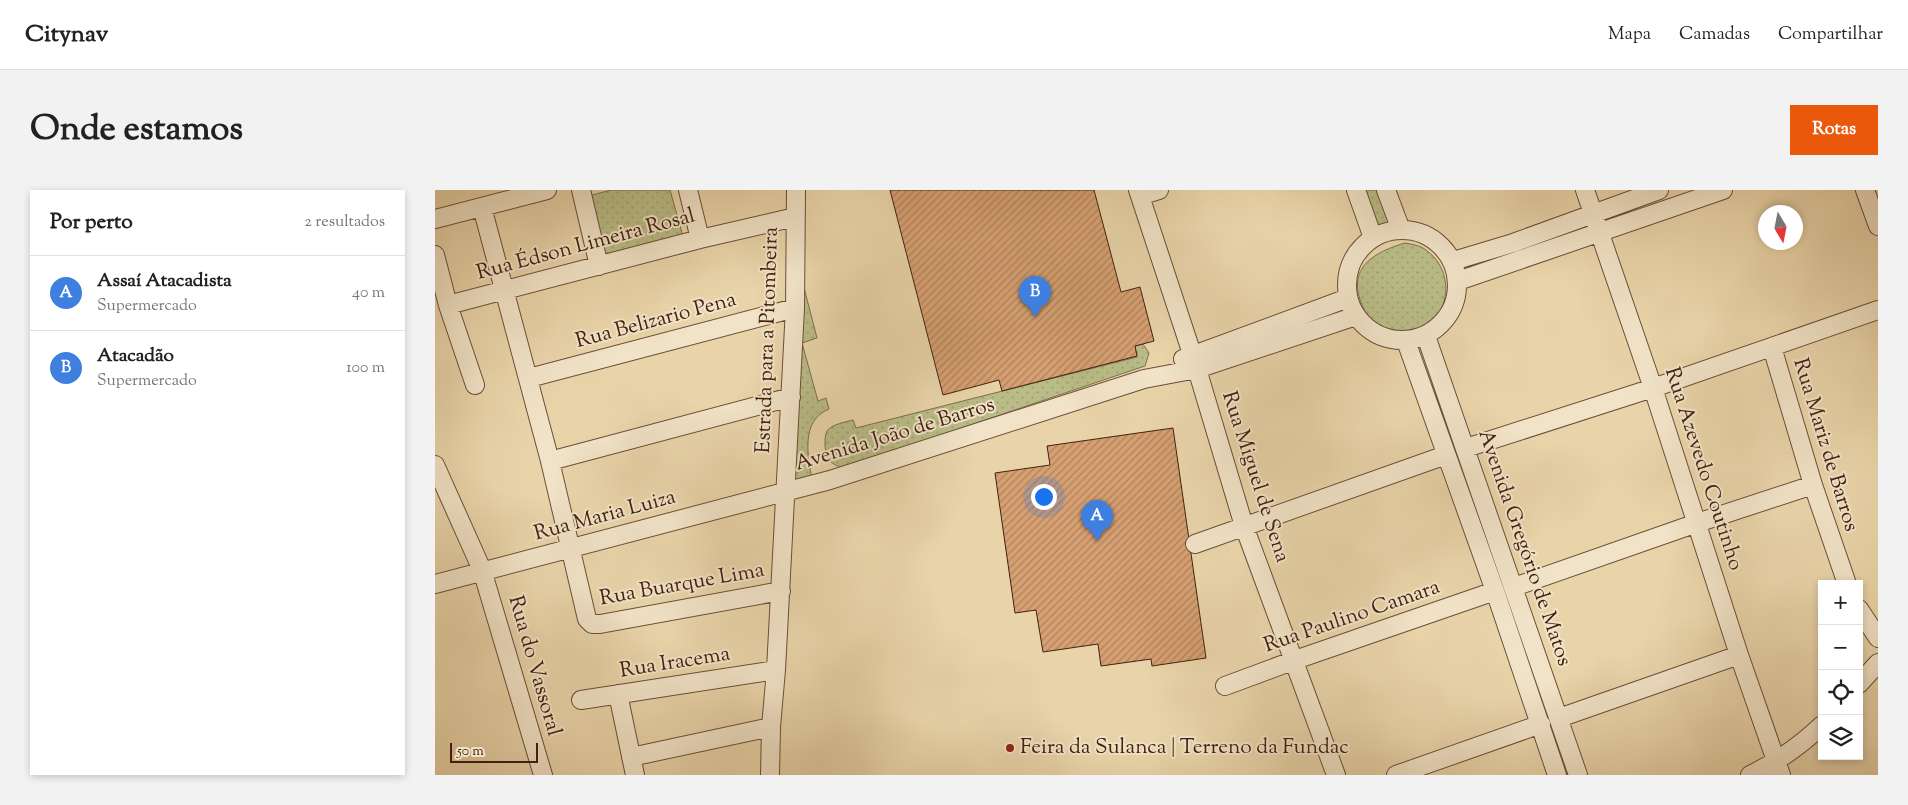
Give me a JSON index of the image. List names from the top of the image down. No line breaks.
{"streets":{"street":["Rua Édson Limeira Rosal","Rua Belizario Pena","Estrada para a Pitombeira","Avenida João de Barros","Rua Mariz de Barros","Rua Azevedo Coutinho","Rua Miguel de Sena","Rua Maria Luiza","Avenida Gregório de Matos","Rua Buarque Lima","Rua Paulino Camara","Rua Iracema","Rua do Vassoral"]},"crossings":[["Rua Édson Limeira Rosal","Estrada para a Pitombeira"],["Rua Belizario Pena","Estrada para a Pitombeira"],["Estrada para a Pitombeira","Avenida João de Barros"],["Estrada para a Pitombeira","Rua Maria Luiza"],["Avenida João de Barros","Rua Miguel de Sena"],["Avenida João de Barros","Rua Maria Luiza"],["Avenida João de Barros","Avenida Gregório de Matos"],["Avenida João de Barros","Rua Buarque Lima"],["Avenida João de Barros","Rua Iracema"],["Rua Miguel de Sena","Rua Paulino Camara"],["Rua Maria Luiza","Rua Buarque Lima"],["Rua Maria Luiza","Rua do Vassoral"],["Avenida Gregório de Matos","Rua Paulino Camara"]],"places":["Feira da Sulanca | Terreno da Fundac"],"scale_bar":"50 m","north":"bottom","page":{"header":"Citynav","nav":["Mapa","Camadas","Compartilhar"],"title":"Onde estamos","buttons":"Rotas","heading":["Por perto","2 resultados"],"list":[{"mark":"A","name":"Assaí Atacadista","note":"Supermercado","value":"40 m"},{"mark":"B","name":"Atacadão","note":"Supermercado","value":"100 m"}],"pins":["B","A"],"map_buttons":["+","−"],"scale":"50 m"}}
